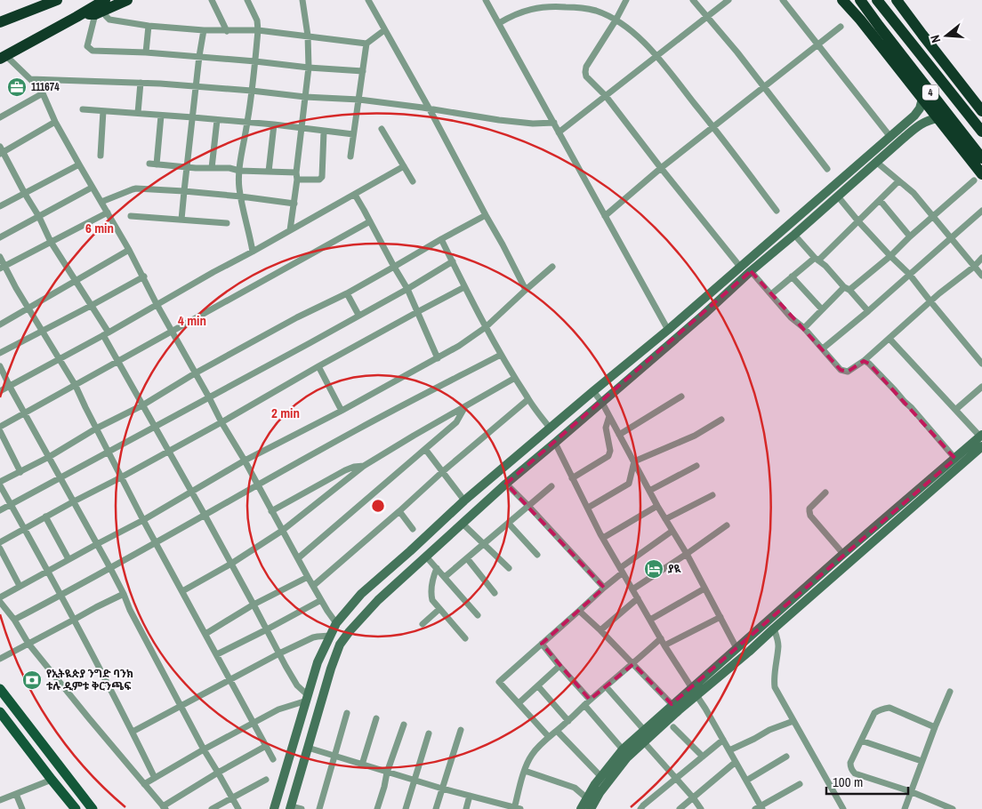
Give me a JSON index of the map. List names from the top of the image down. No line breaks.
{"streets":{"highway":["4"]},"places":{"office":["111674"],"hotel":["ያዪ"],"bank":["የኢትዪጵያ ንግድ ባንክ ቱሉ ዲምቱ ቅርንጫፍ"]},"scale_bar":"100 m","north":"left","rings":["6 min","4 min","2 min"]}
